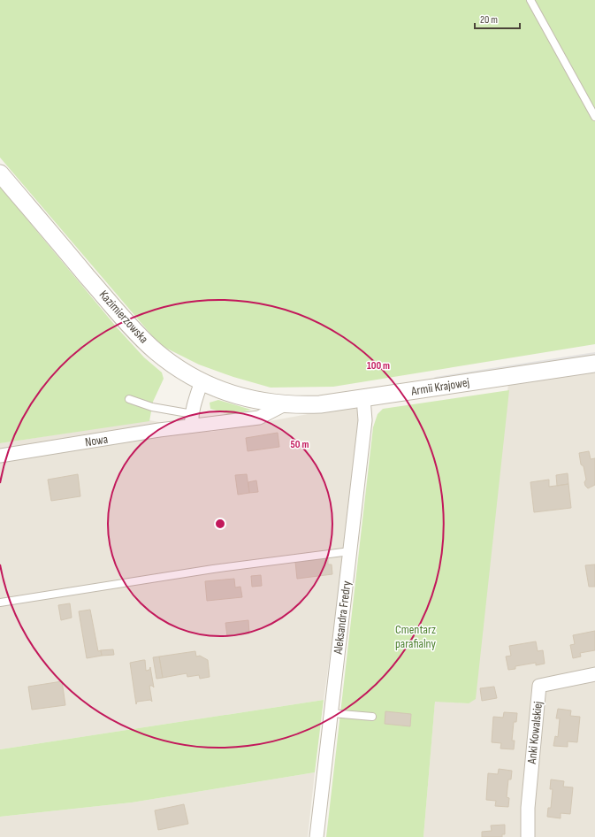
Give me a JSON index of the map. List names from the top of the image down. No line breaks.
{"streets":{"street":["Kazimierzowska","Armii Krajowej","Nowa","Aleksandra Fredry","Anki Kowalskiej"]},"crossings":[["Kazimierzowska","Armii Krajowej"],["Kazimierzowska","Nowa"],["Armii Krajowej","Nowa"],["Armii Krajowej","Aleksandra Fredry"]],"parks":["Cmentarz parafialny"],"scale_bar":"20 m","rings":["100 m","50 m"]}
